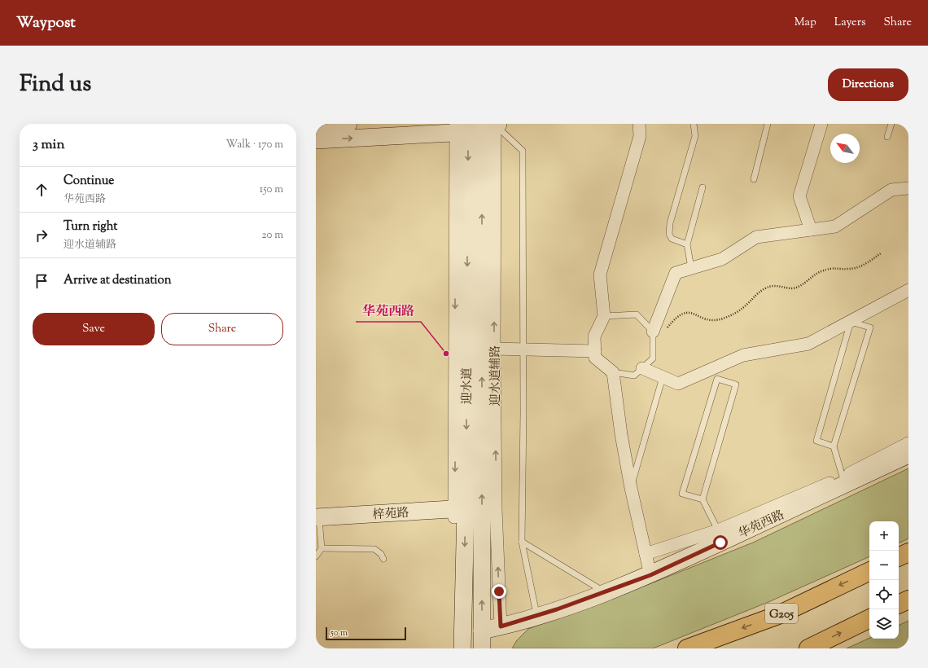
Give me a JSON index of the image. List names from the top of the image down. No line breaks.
{"streets":{"highway":["G205"],"main road":["迎水道","梓苑路","华苑西路"],"street":["迎水道辅路"]},"crossings":[["迎水道辅路","迎水道"],["迎水道辅路","华苑西路"],["迎水道","梓苑路"],["迎水道","华苑西路"]],"one_way":["迎水道辅路"],"places":["华苑西路"],"scale_bar":"50 m","north":"top left","page":{"header":"Waypost","nav":["Map","Layers","Share"],"title":"Find us","buttons":["Directions",["Save","Share"]],"heading":["3 min","Walk · 170 m"],"list":[["Continue","华苑西路","150 m"],["Turn right","迎水道辅路","20 m"],"Arrive at destination"],"map_buttons":["+","−"],"scale":"50 m"}}
